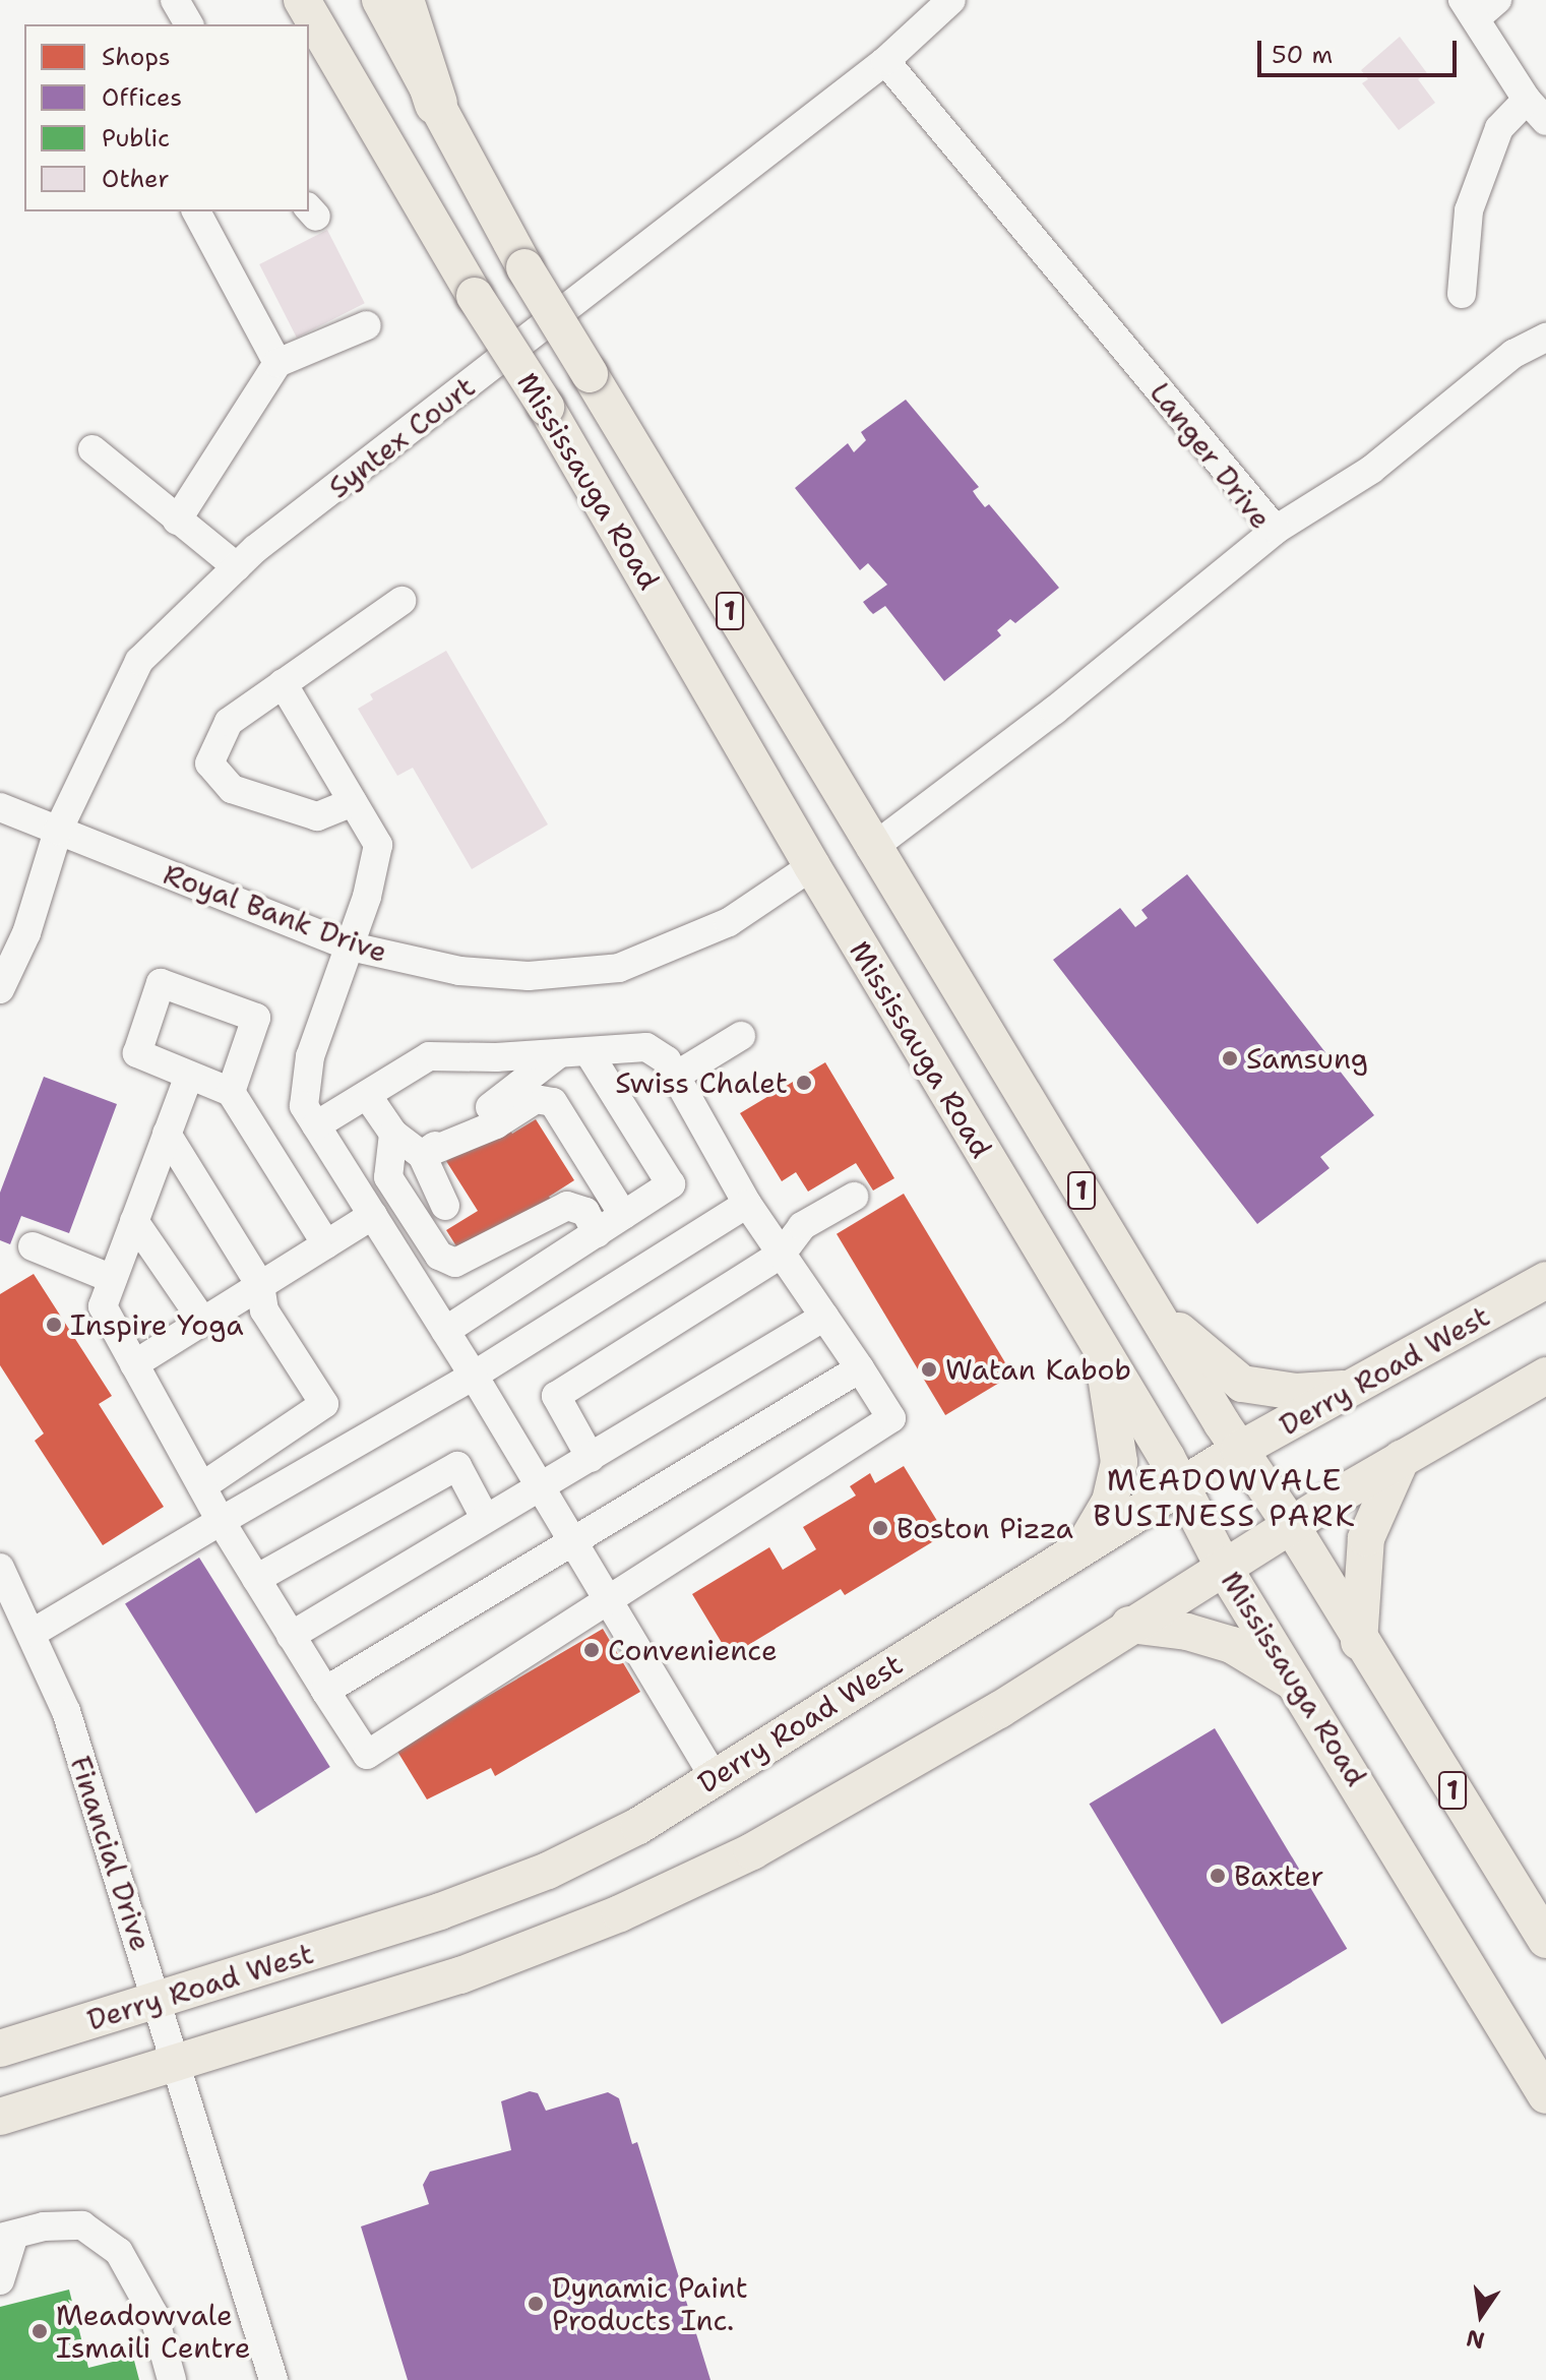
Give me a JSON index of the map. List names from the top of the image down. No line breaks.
{"streets":{"main road":["Mississauga Road","1","Derry Road West"],"street":["Syntex Court","Langer Drive","Royal Bank Drive","Financial Drive"]},"crossings":[["Syntex Court","Langer Drive"],["Syntex Court","Royal Bank Drive"],["Langer Drive","Mississauga Road"],["Mississauga Road","Royal Bank Drive"],["Mississauga Road","Derry Road West"],["Derry Road West","Financial Drive"]],"districts":["MEADOWVALE BUSINESS PARK"],"places":["Samsung","Swiss Chalet","Inspire Yoga","Watan Kabob","Boston Pizza","Convenience","Baxter","Dynamic Paint Products Inc.","Meadowvale Ismaili Centre"],"legend":["Shops","Offices","Public","Other"],"scale_bar":"50 m","north":"bottom"}
